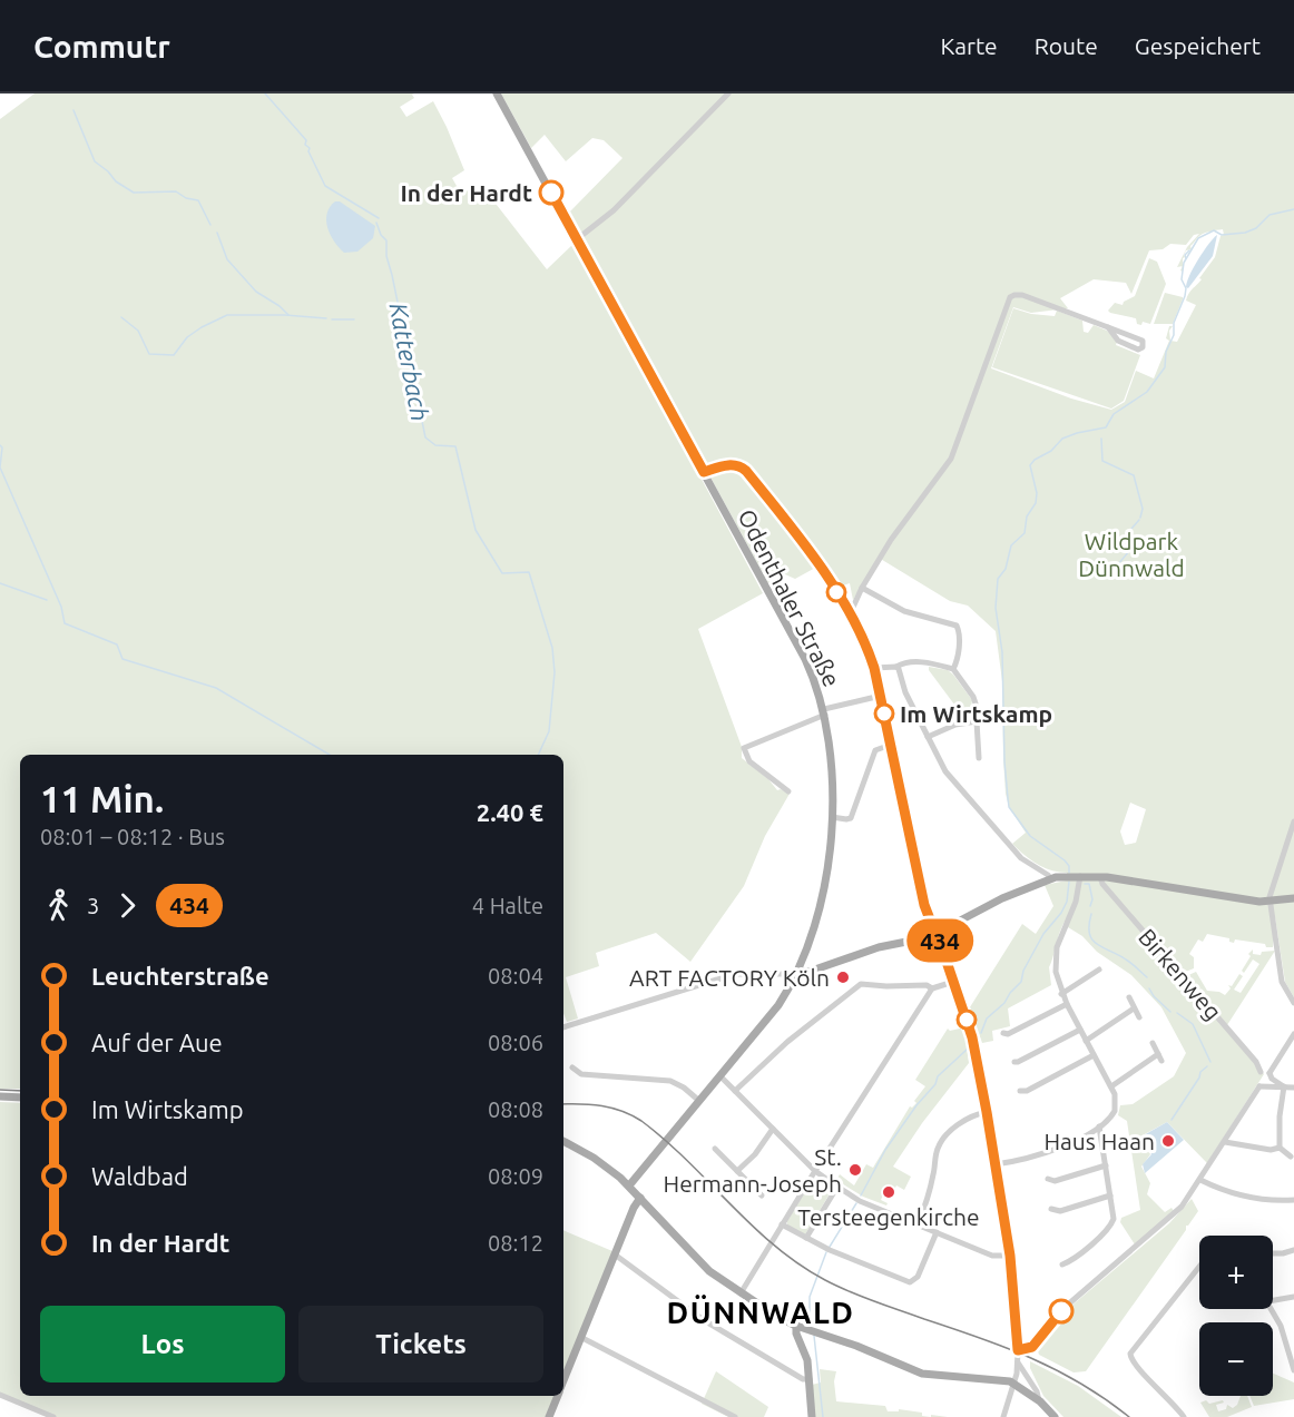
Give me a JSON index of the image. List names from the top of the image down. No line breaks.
{"streets":{"main road":["Odenthaler Straße"],"street":["Birkenweg"]},"districts":["DÜNNWALD"],"water":["Katterbach"],"parks":["Wildpark Dünnwald"],"places":["In der Hardt","Im Wirtskamp","ART FACTORY Köln","Haus Haan","St. Hermann-Joseph","Tersteegenkirche"],"lines":["bus line 434"],"page":{"header":"Commutr","nav":["Karte","Route","Gespeichert"],"on_map":"434","heading":["11 Min.","08:01 – 08:12 · Bus","2.40 €"],"legs":["3","434","4 Halte"],"list":[{"name":"Leuchterstraße","value":"08:04"},{"name":"Auf der Aue","value":"08:06"},{"name":"Im Wirtskamp","value":"08:08"},{"name":"Waldbad","value":"08:09"},{"name":"In der Hardt","value":"08:12"}],"map_buttons":["+","−"],"buttons":["Los","Tickets"]}}
